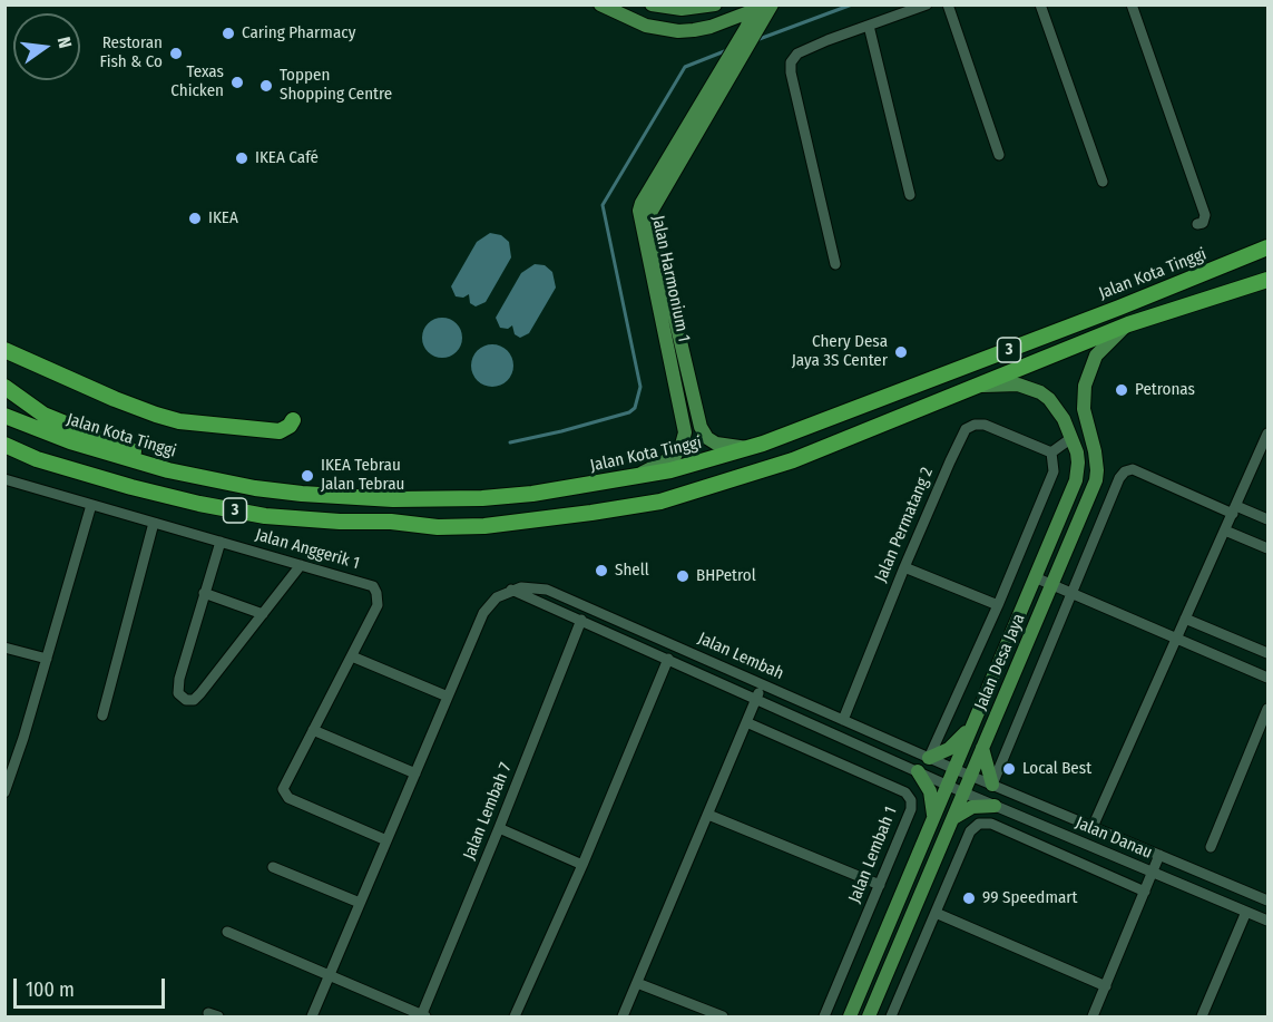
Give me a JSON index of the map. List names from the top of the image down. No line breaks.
{"streets":{"highway":["Jalan Kota Tinggi","3"],"main road":["Jalan Harmonium 1","Jalan Desa Jaya"],"street":["Jalan Permatang 2","Jalan Anggerik 1","Jalan Lembah","Jalan Lembah 7","Jalan Danau","Jalan Lembah 1"]},"crossings":[["Jalan Kota Tinggi","Jalan Harmonium 1"],["3","Jalan Desa Jaya"],["Jalan Permatang 2","Jalan Lembah"],["Jalan Lembah","Jalan Desa Jaya"],["Jalan Lembah","Jalan Lembah 7"],["Jalan Lembah","Jalan Danau"],["Jalan Desa Jaya","Jalan Danau"]],"places":["Caring Pharmacy","Restoran Fish & Co","Texas Chicken","Toppen Shopping Centre","IKEA Café","IKEA","Chery Desa Jaya 3S Center","Petronas","IKEA Tebrau Jalan Tebrau","Shell","BHPetrol","Local Best","99 Speedmart"],"scale_bar":"100 m","north":"right"}
